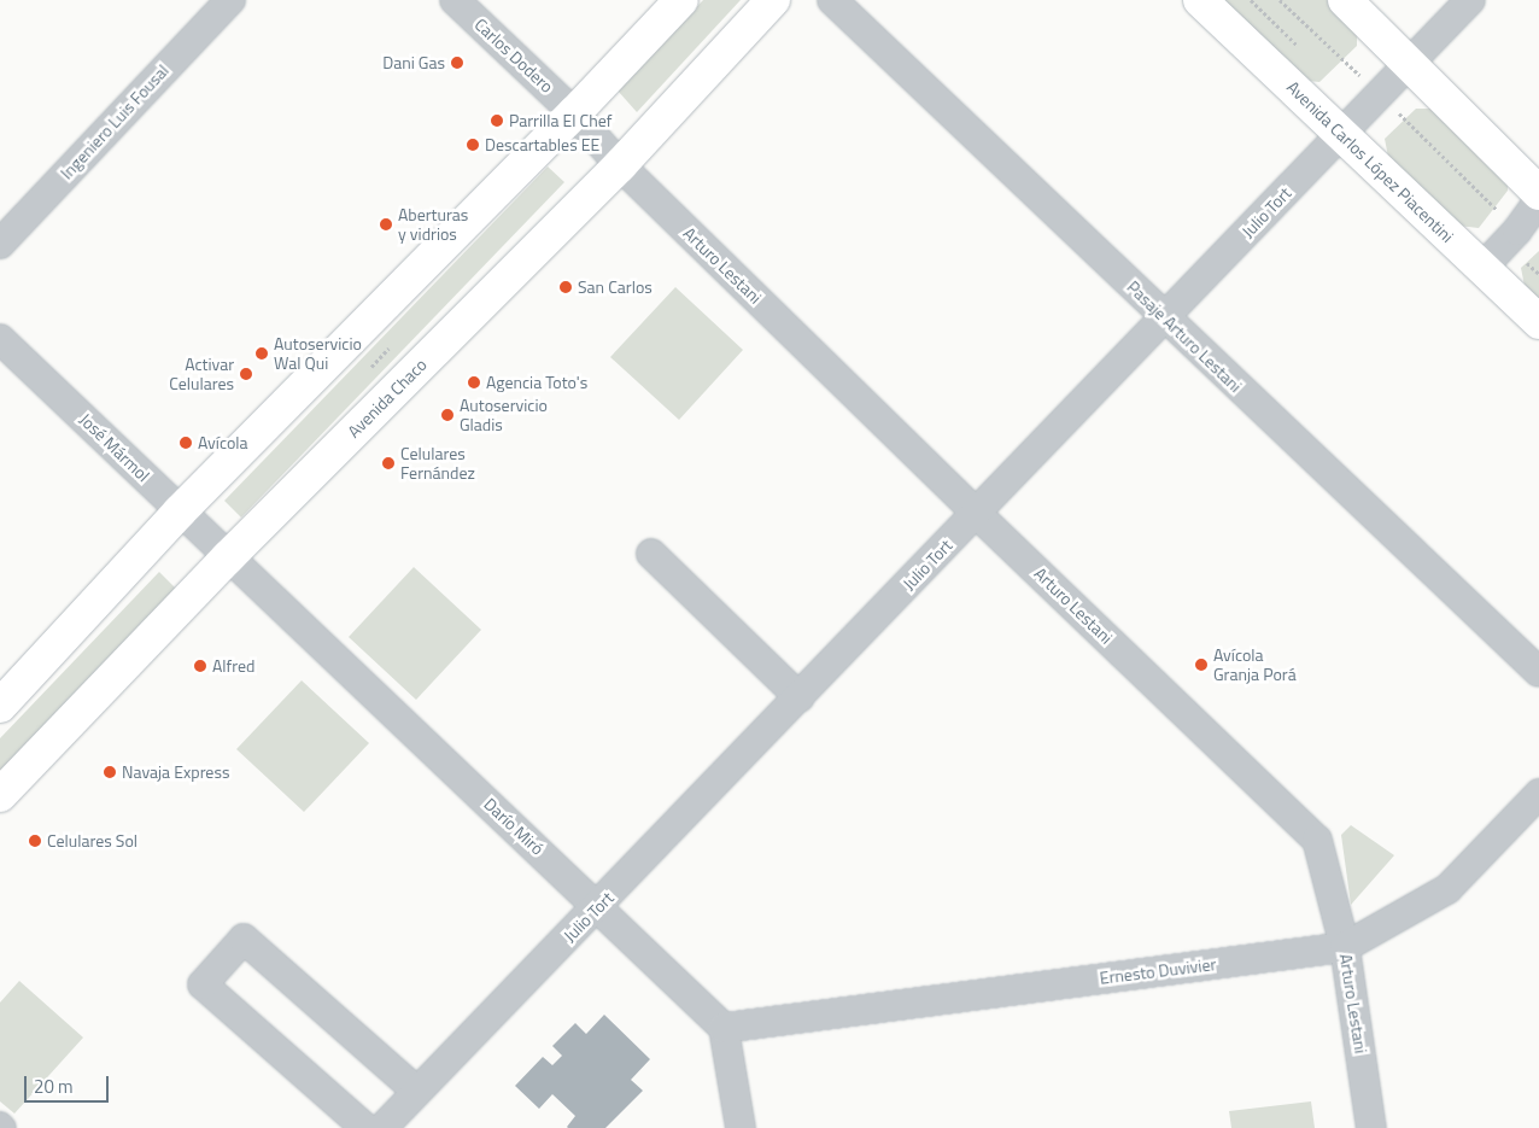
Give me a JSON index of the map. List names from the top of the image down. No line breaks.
{"streets":{"main road":["Avenida Carlos López Piacentini","Avenida Chaco"],"street":["Carlos Dodero","Ingeniero Luis Fousal","Julio Tort","Arturo Lestani","Pasaje Arturo Lestani","José Mármol","Darío Miró","Ernesto Duvivier"]},"crossings":[["Carlos Dodero","Arturo Lestani"],["Carlos Dodero","Avenida Chaco"],["Avenida Carlos López Piacentini","Julio Tort"],["Julio Tort","Arturo Lestani"],["Julio Tort","Pasaje Arturo Lestani"],["Julio Tort","Darío Miró"],["Arturo Lestani","Avenida Chaco"],["Arturo Lestani","Ernesto Duvivier"],["Avenida Chaco","José Mármol"],["Avenida Chaco","Darío Miró"],["José Mármol","Darío Miró"],["Darío Miró","Ernesto Duvivier"]],"places":["Dani Gas","Parrilla El Chef","Descartables EE","Aberturas y vidrios","San Carlos","Autoservicio Wal Qui","Activar Celulares","Agencia Toto's","Autoservicio Gladis","Avícola","Celulares Fernández","Avícola Granja Porá","Alfred","Navaja Express","Celulares Sol"],"scale_bar":"20 m"}
